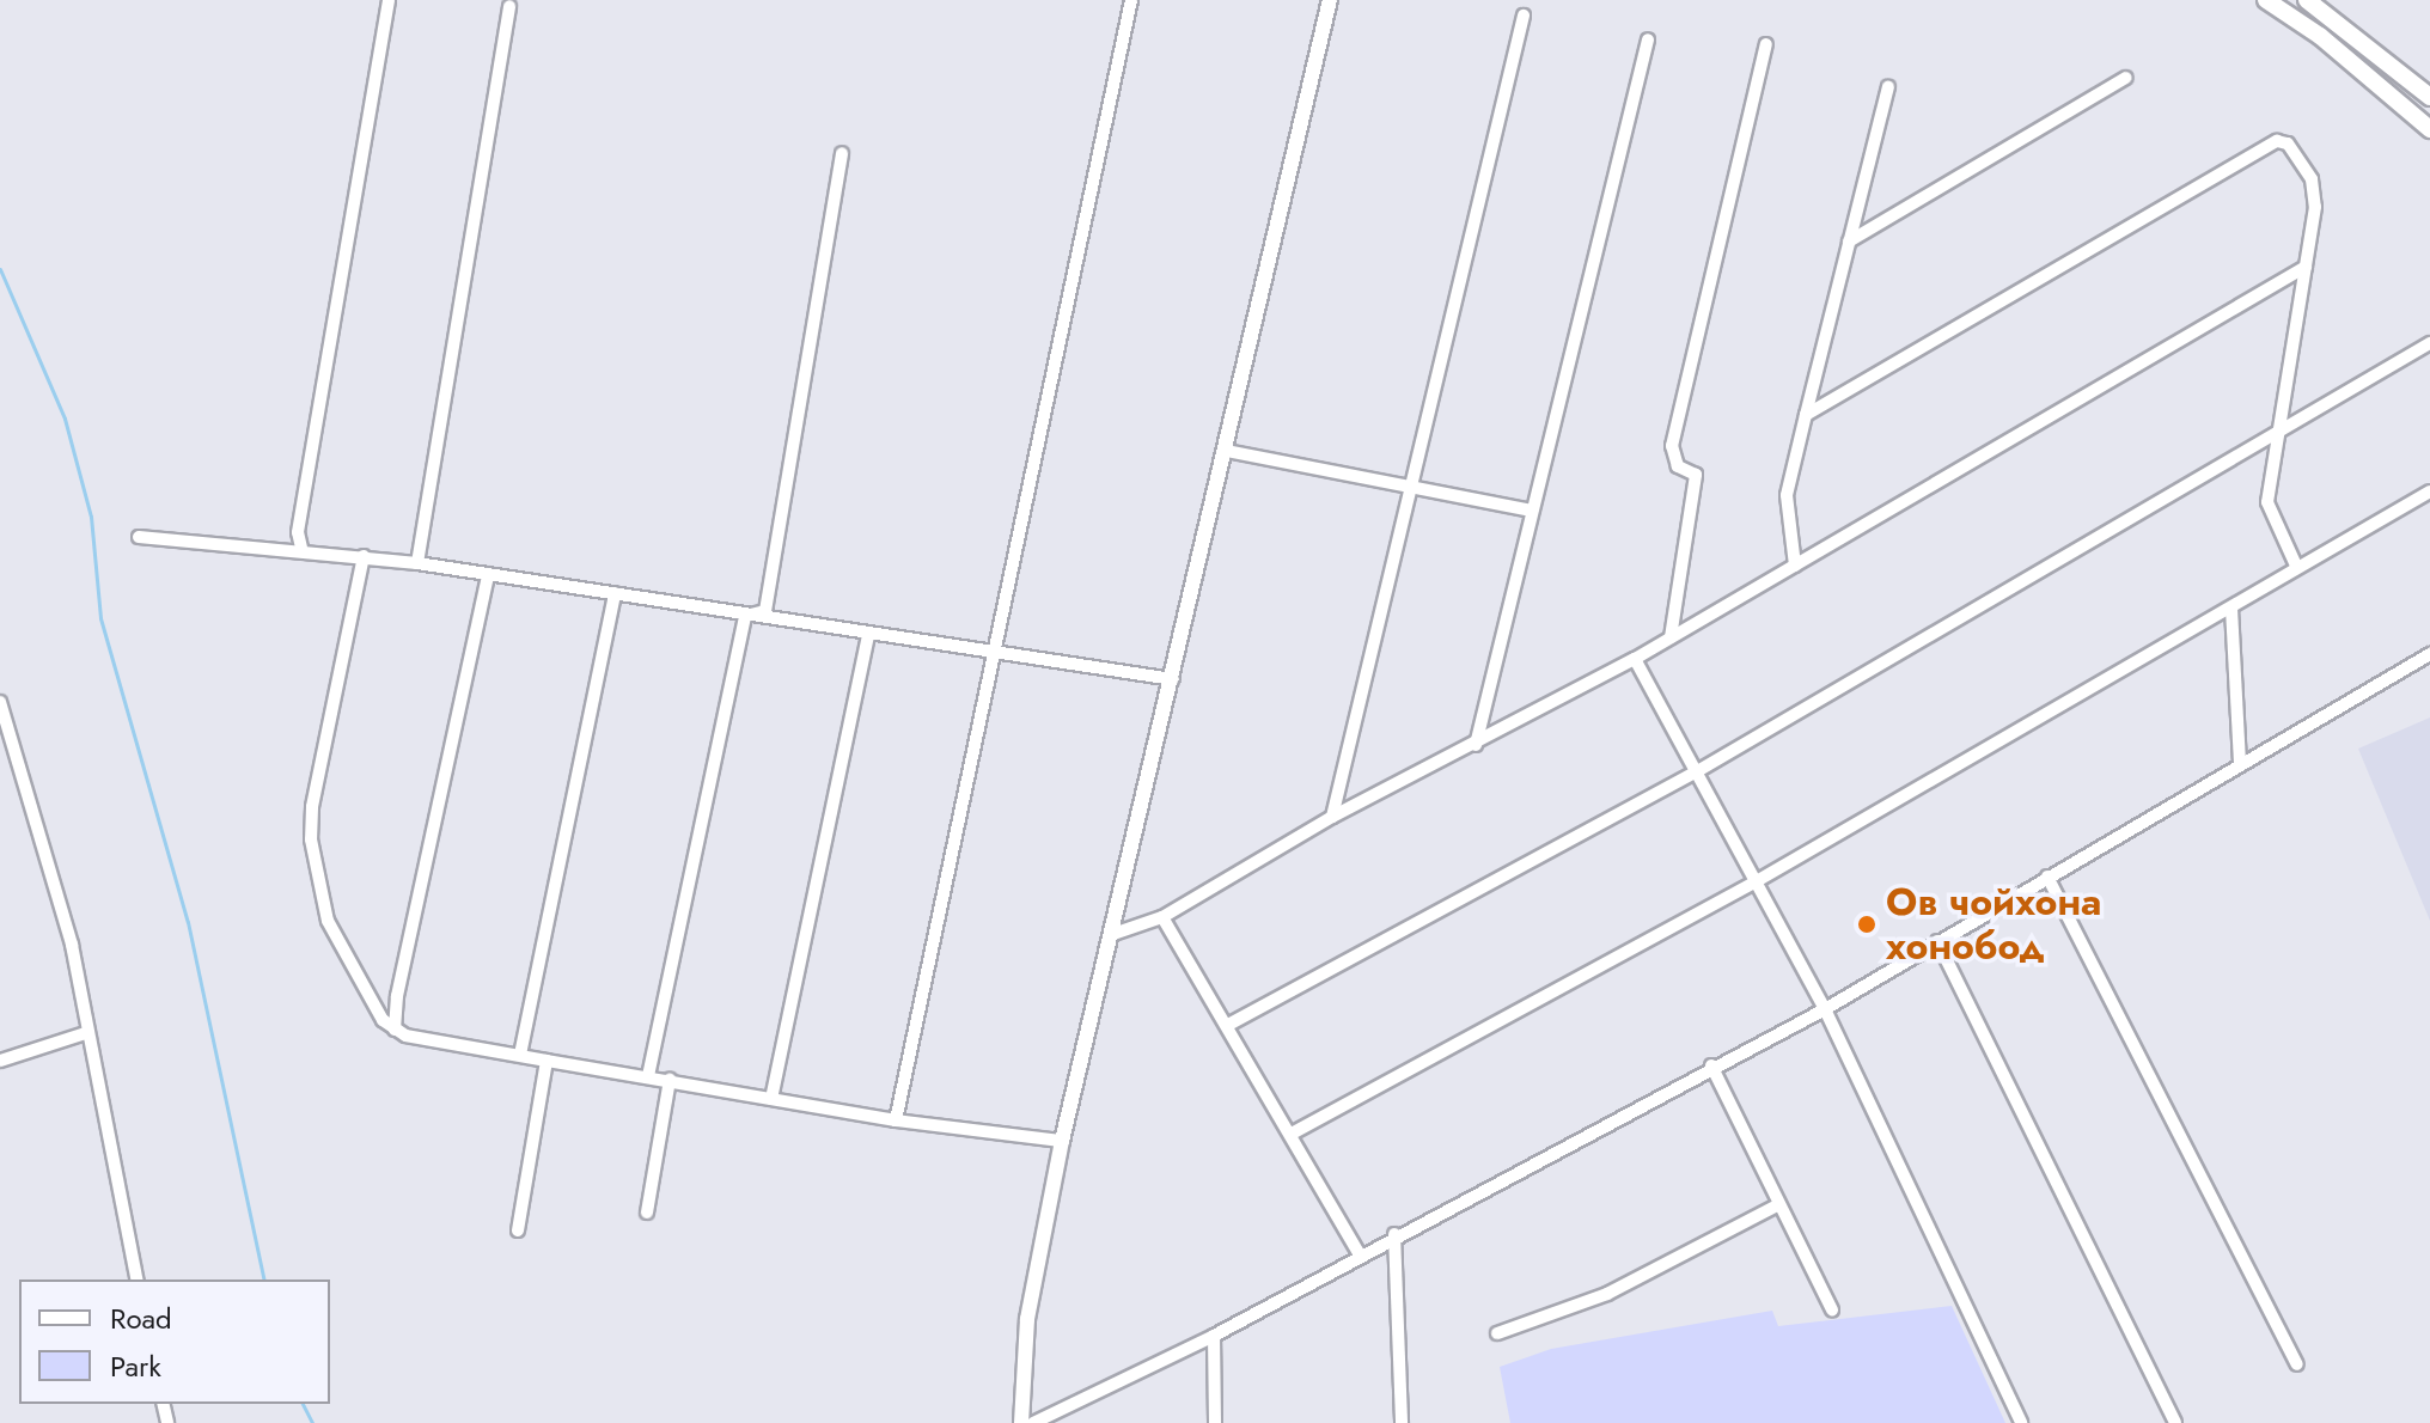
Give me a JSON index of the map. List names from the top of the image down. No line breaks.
{"places":["Ов чойхона хонобод"],"legend":["Road","Park"]}
